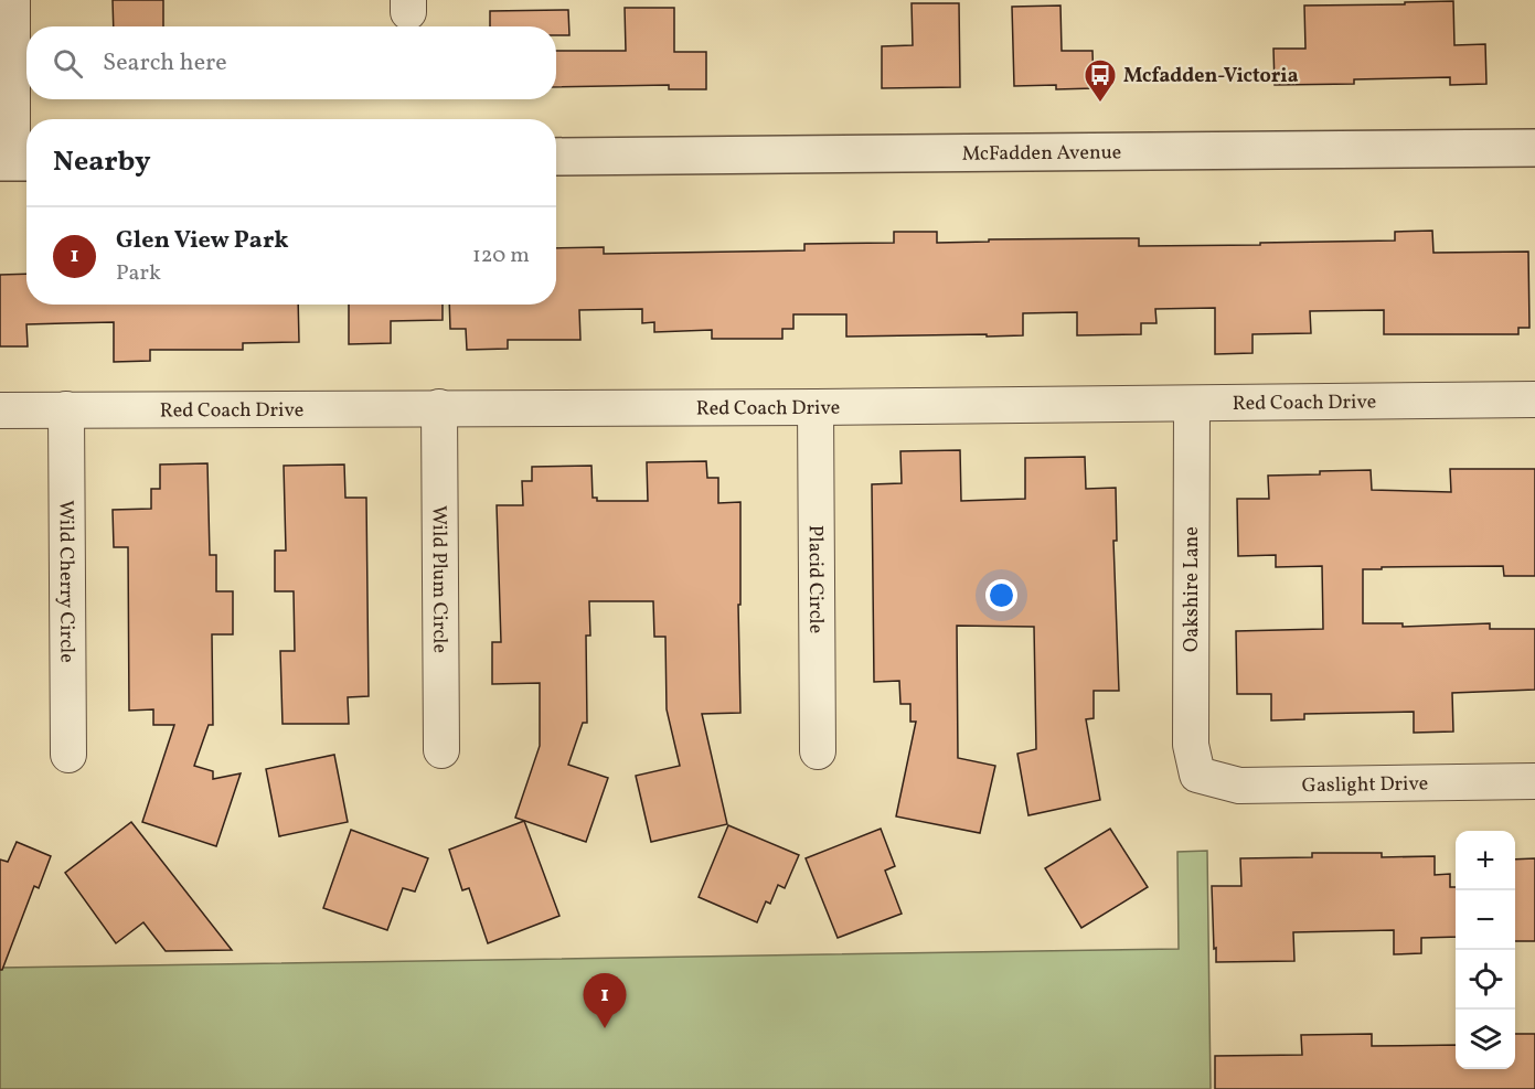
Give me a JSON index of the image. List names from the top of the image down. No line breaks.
{"streets":{"street":["McFadden Avenue","Red Coach Drive","Wild Plum Circle","Placid Circle","Wild Cherry Circle","Oakshire Lane","Gaslight Drive"]},"crossings":[["Red Coach Drive","Wild Plum Circle"],["Red Coach Drive","Placid Circle"],["Red Coach Drive","Wild Cherry Circle"],["Red Coach Drive","Oakshire Lane"],["Oakshire Lane","Gaslight Drive"]],"places":{"bus stop":["Mcfadden-Victoria"]},"page":{"search":"Search here","heading":"Nearby","list":[{"mark":"1","name":"Glen View Park","note":"Park","value":"120 m"}],"map_buttons":["+","−"],"pins":"1"}}
